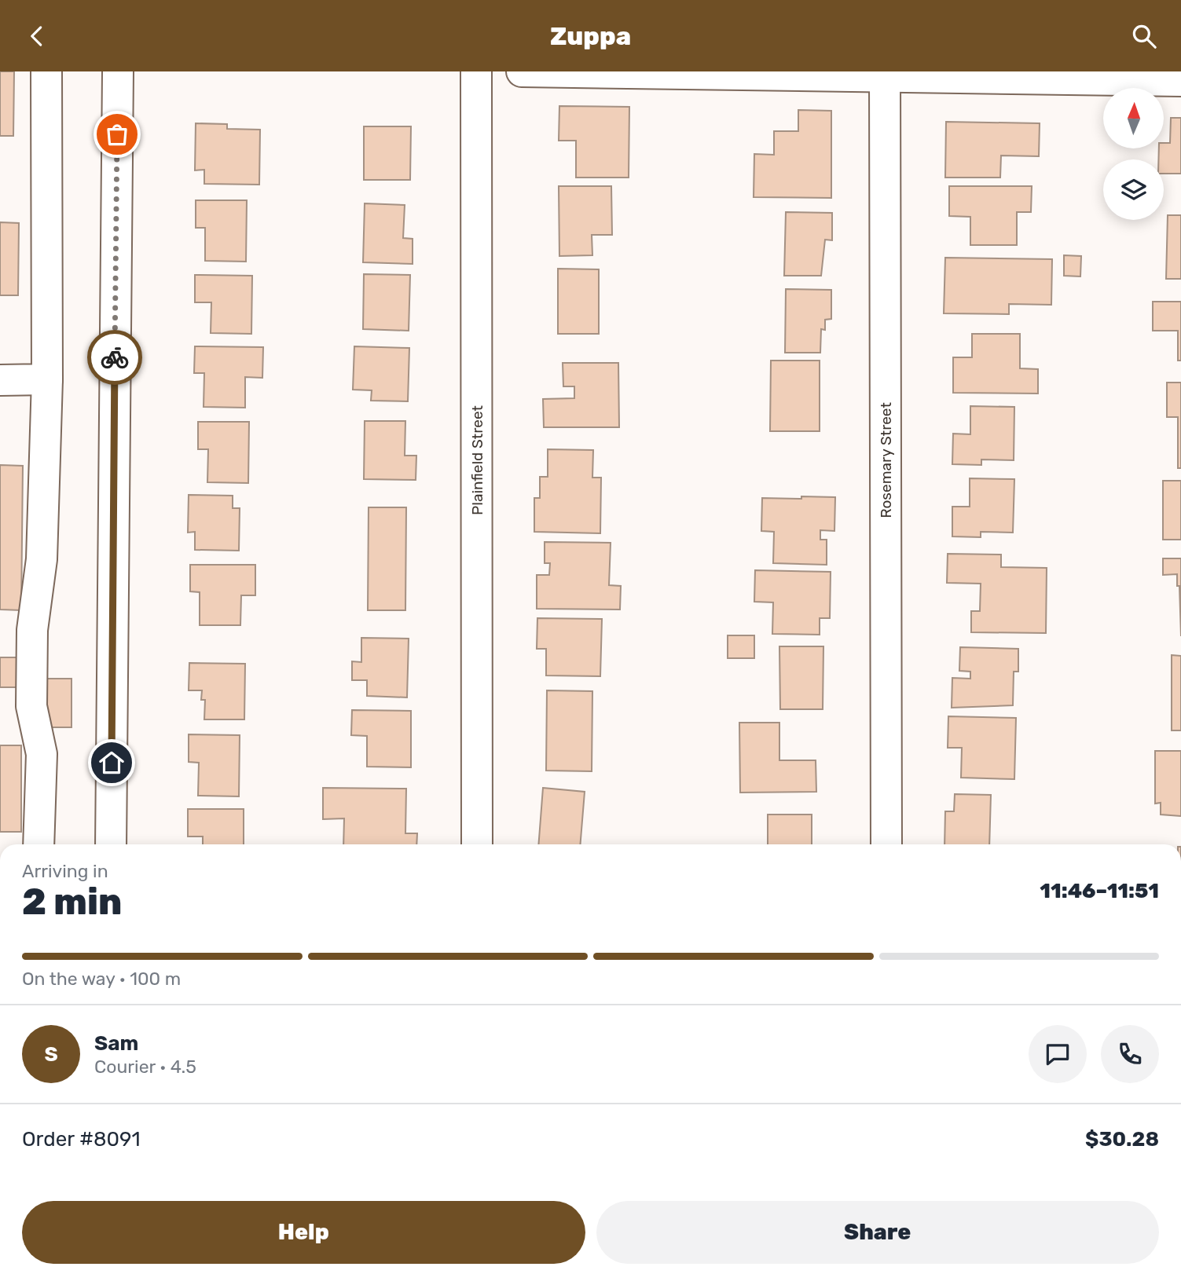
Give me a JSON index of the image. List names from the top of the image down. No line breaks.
{"streets":{"street":["Plainfield Street","Rosemary Street"]},"north":"top","page":{"header":"Zuppa","heading":["2 min","Arriving in","11:46–11:51"],"panel":["Sam","Courier · 4.5","Order #8091","$30.28"],"bar":"On the way · 100 m","round":"S","buttons":["Help","Share"]}}
